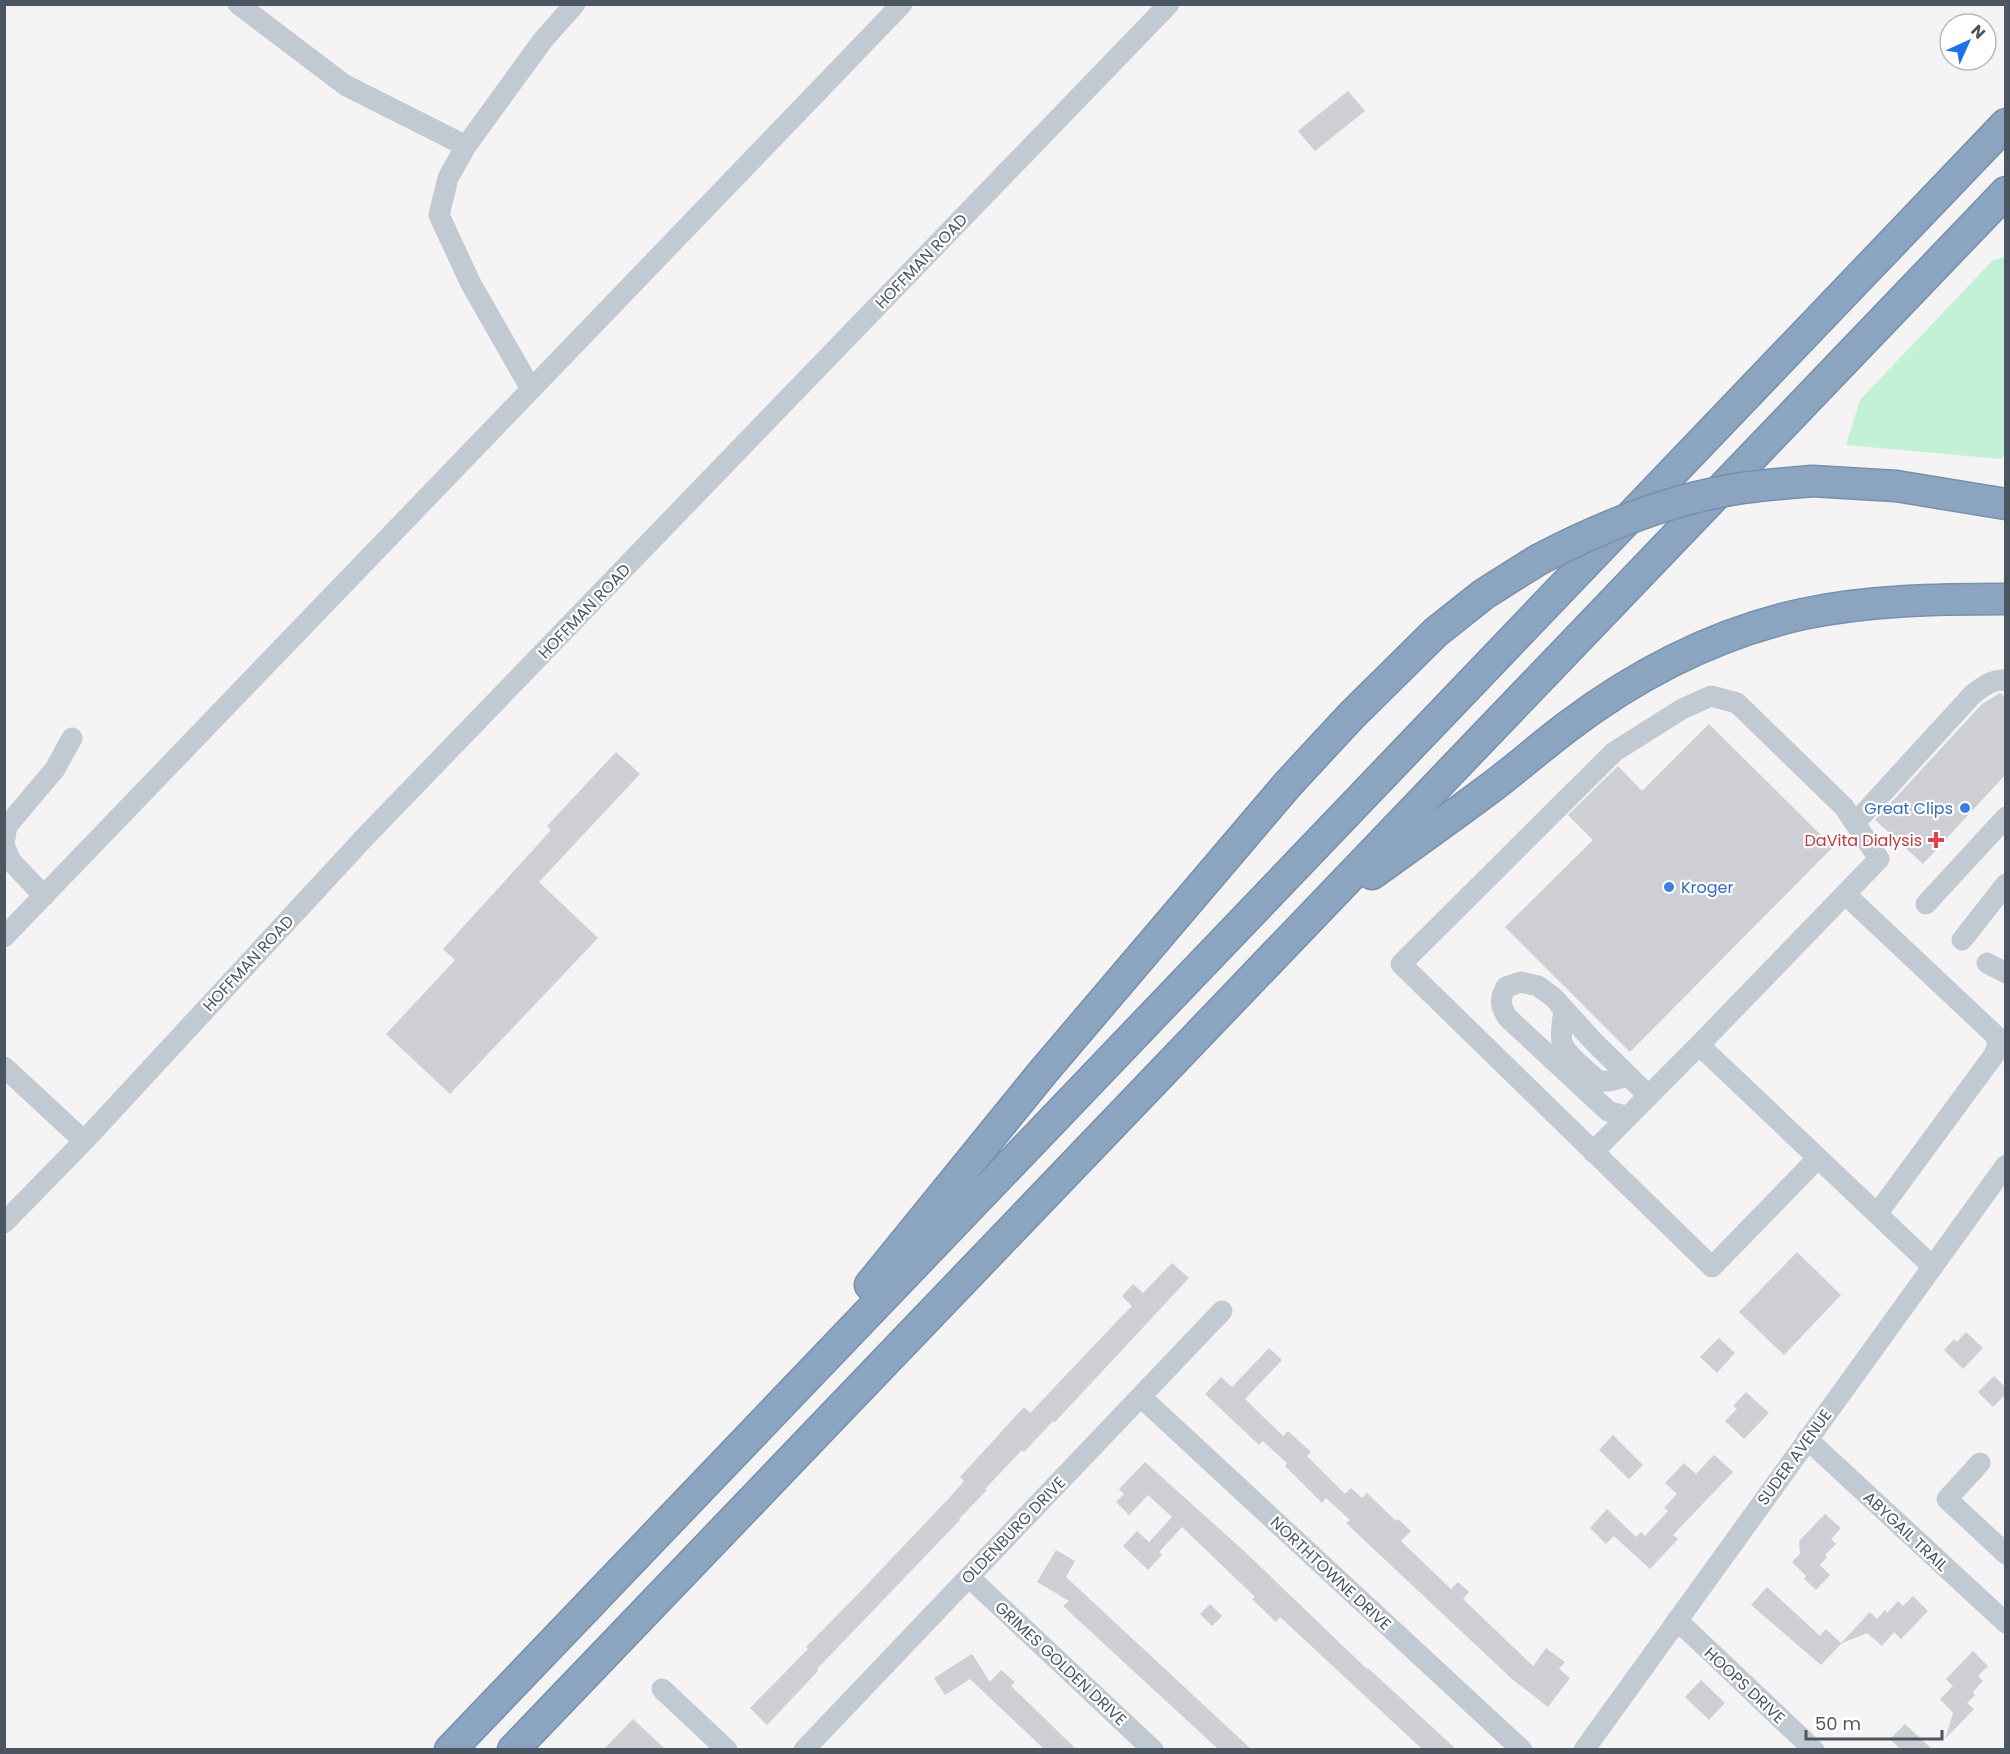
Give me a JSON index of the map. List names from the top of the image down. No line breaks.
{"streets":{"street":["HOFFMAN ROAD","SUDER AVENUE","OLDENBURG DRIVE","ABYGAIL TRAIL","NORTHTOWNE DRIVE","GRIMES GOLDEN DRIVE","HOOPS DRIVE"]},"crossings":[["SUDER AVENUE","ABYGAIL TRAIL"],["SUDER AVENUE","HOOPS DRIVE"],["OLDENBURG DRIVE","NORTHTOWNE DRIVE"],["OLDENBURG DRIVE","GRIMES GOLDEN DRIVE"]],"places":{"other":["Great Clips","Kroger"],"health":["DaVita Dialysis"]},"scale_bar":"50 m","north":"top right"}
